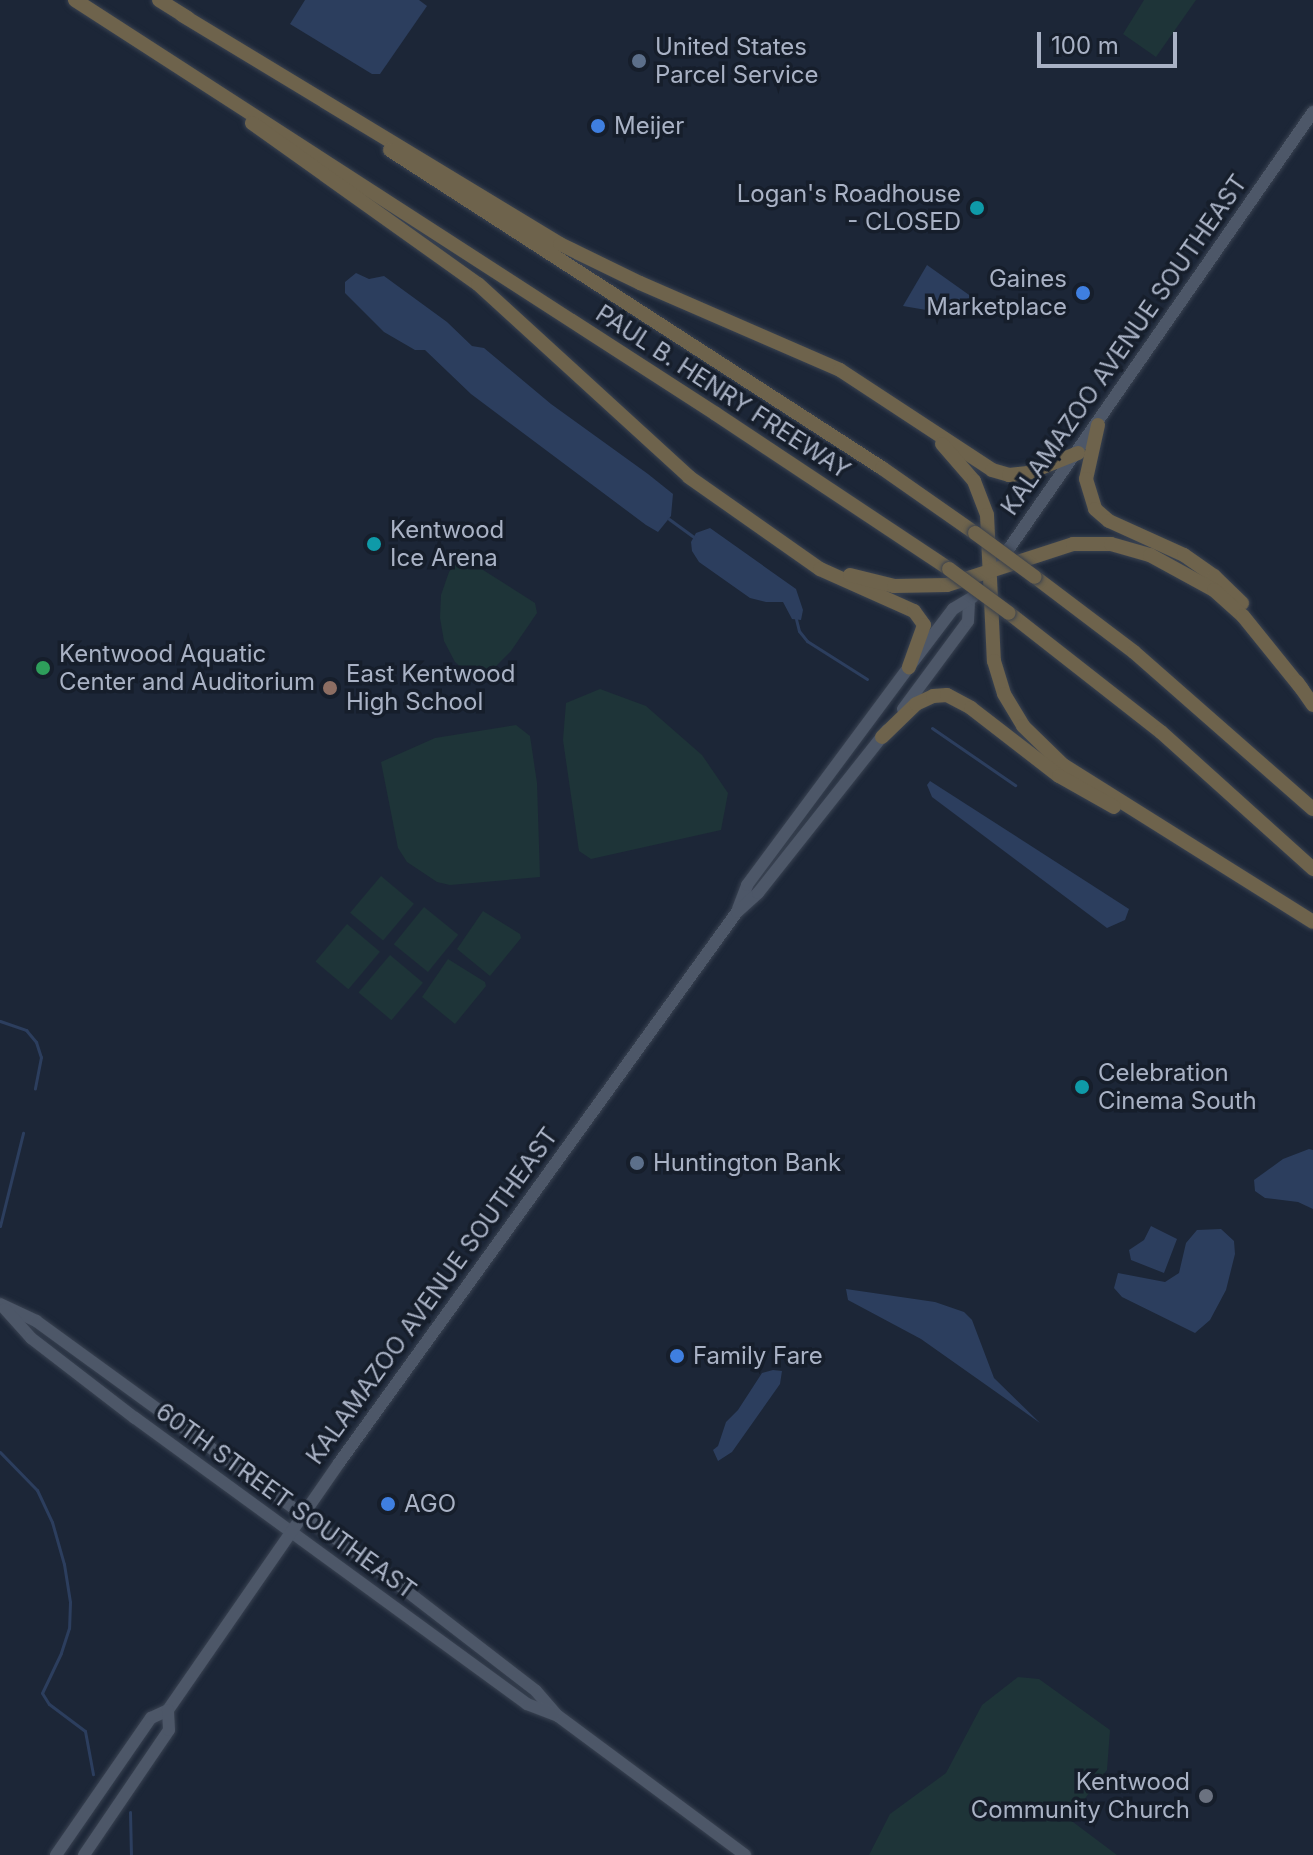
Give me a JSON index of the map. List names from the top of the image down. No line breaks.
{"streets":{"highway":["PAUL B. HENRY FREEWAY"],"main road":["KALAMAZOO AVENUE SOUTHEAST","60TH STREET SOUTHEAST"]},"crossings":[["KALAMAZOO AVENUE SOUTHEAST","60TH STREET SOUTHEAST"]],"places":["United States Parcel Service","Meijer","Logan's Roadhouse - CLOSED","Gaines Marketplace","Kentwood Ice Arena","Kentwood Aquatic Center and Auditorium","East Kentwood High School","Celebration Cinema South","Huntington Bank","Family Fare","AGO","Kentwood Community Church"],"scale_bar":"100 m"}
